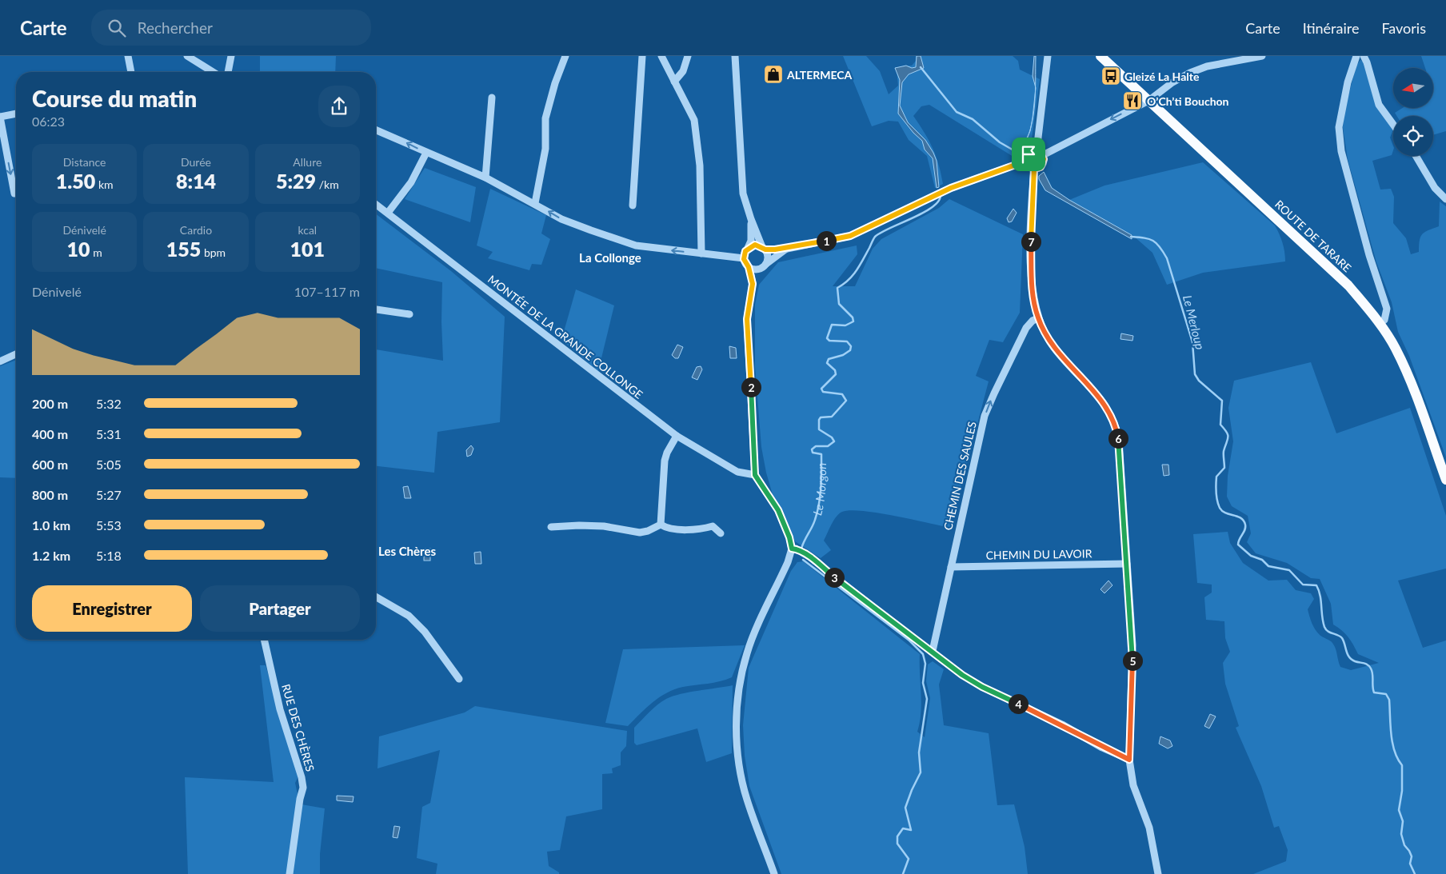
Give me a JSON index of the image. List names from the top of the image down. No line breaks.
{"streets":{"main road":["ROUTE DE TARARE"],"street":["MONTÉE DE LA GRANDE COLLONGE","CHEMIN DES SAULES","CHEMIN DU LAVOIR","RUE DES CHÈRES"]},"crossings":[["CHEMIN DES SAULES","CHEMIN DU LAVOIR"]],"one_way":["CHEMIN DES SAULES"],"districts":["La Collonge","Les Chères"],"water":["Le Merloup","Le Morgon"],"places":{"shop":["ALTERMECA"],"bus stop":["Gleizé La Halte"],"restaurant":["O’Ch’ti Bouchon"]},"north":"left","page":{"header":"Carte","search":"Rechercher","nav":["Carte","Itinéraire","Favoris"],"heading":["Course du matin","06:23"],"stats":[["Distance","1.50 km"],["Durée","8:14"],["Allure","5:29 /km"],["Dénivelé","10 m"],["Cardio","155 bpm"],["kcal","101"]],"pins":["1","7","2","6","3","5","4"],"chart":["Dénivelé","107–117 m"],"list":[{"name":"200 m","note":"5:32"},{"name":"400 m","note":"5:31"},{"name":"600 m","note":"5:05"},{"name":"800 m","note":"5:27"},{"name":"1.0 km","note":"5:53"},{"name":"1.2 km","note":"5:18"}],"buttons":["Enregistrer","Partager"]}}
